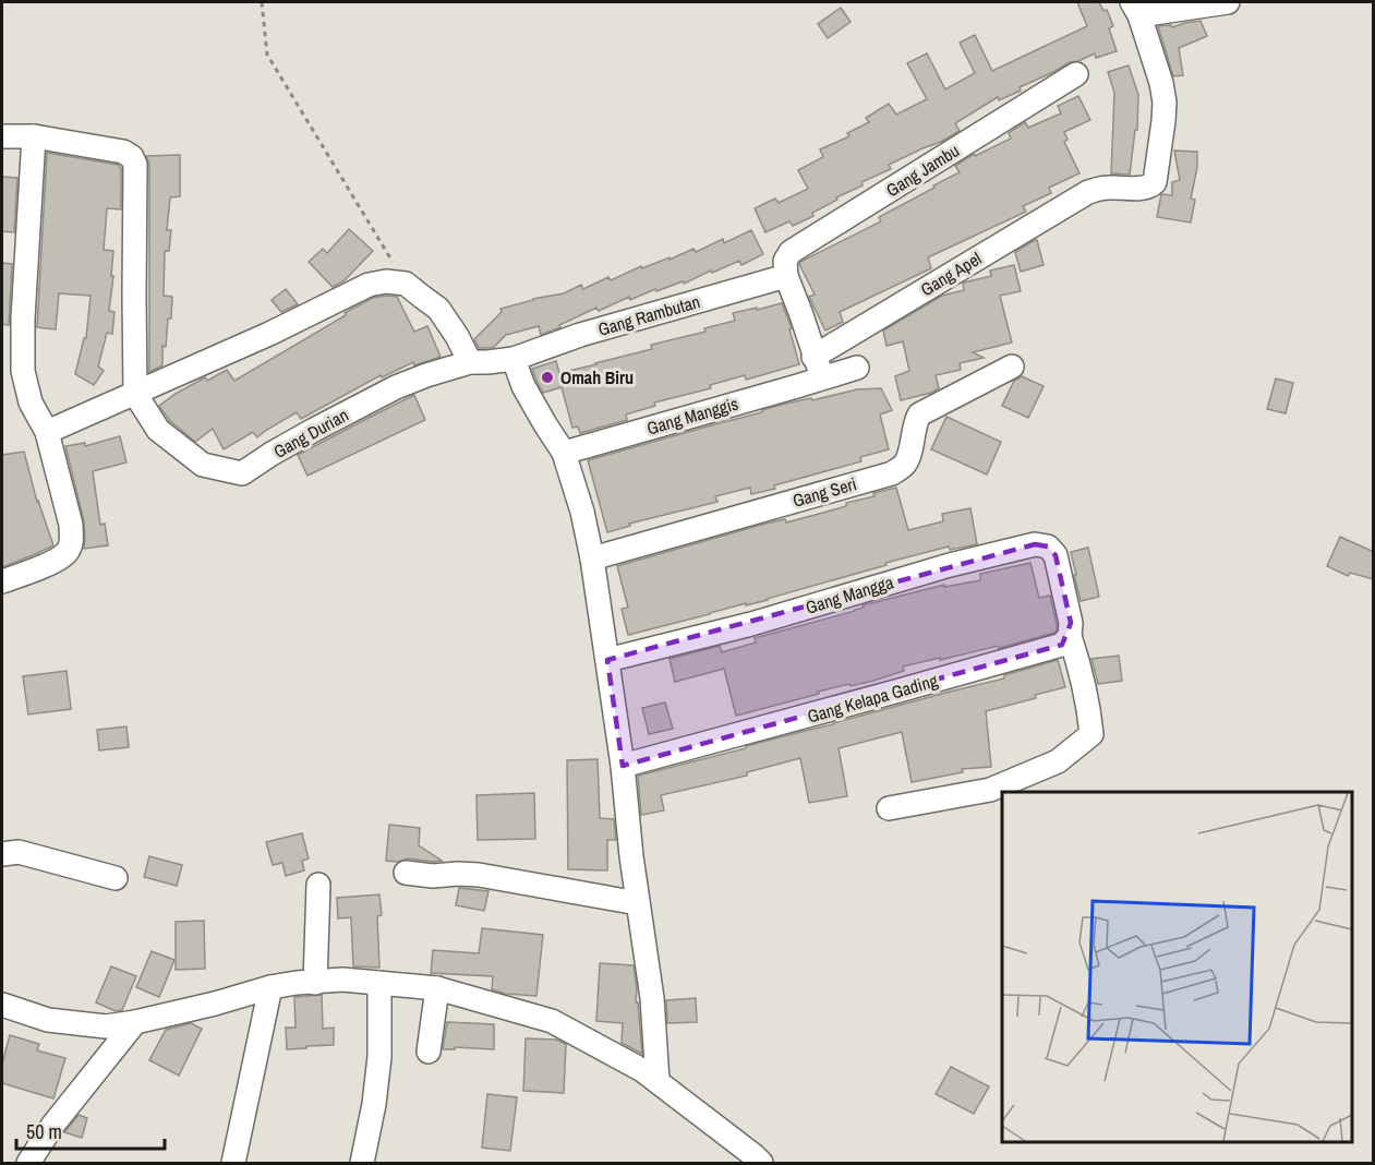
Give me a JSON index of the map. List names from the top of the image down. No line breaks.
{"streets":{"street":["Gang Jambu","Gang Apel","Gang Rambutan","Gang Manggis","Gang Durian","Gang Seri","Gang Mangga","Gang Kelapa Gading"]},"crossings":[["Gang Jambu","Gang Rambutan"],["Gang Apel","Gang Manggis"],["Gang Rambutan","Gang Durian"],["Gang Mangga","Gang Kelapa Gading"]],"places":["Omah Biru"],"scale_bar":"50 m"}
